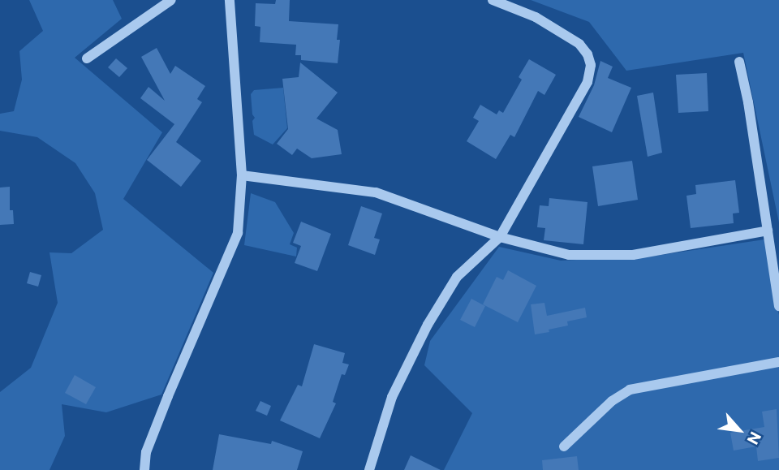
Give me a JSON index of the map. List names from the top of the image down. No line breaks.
{"north":"bottom right"}
